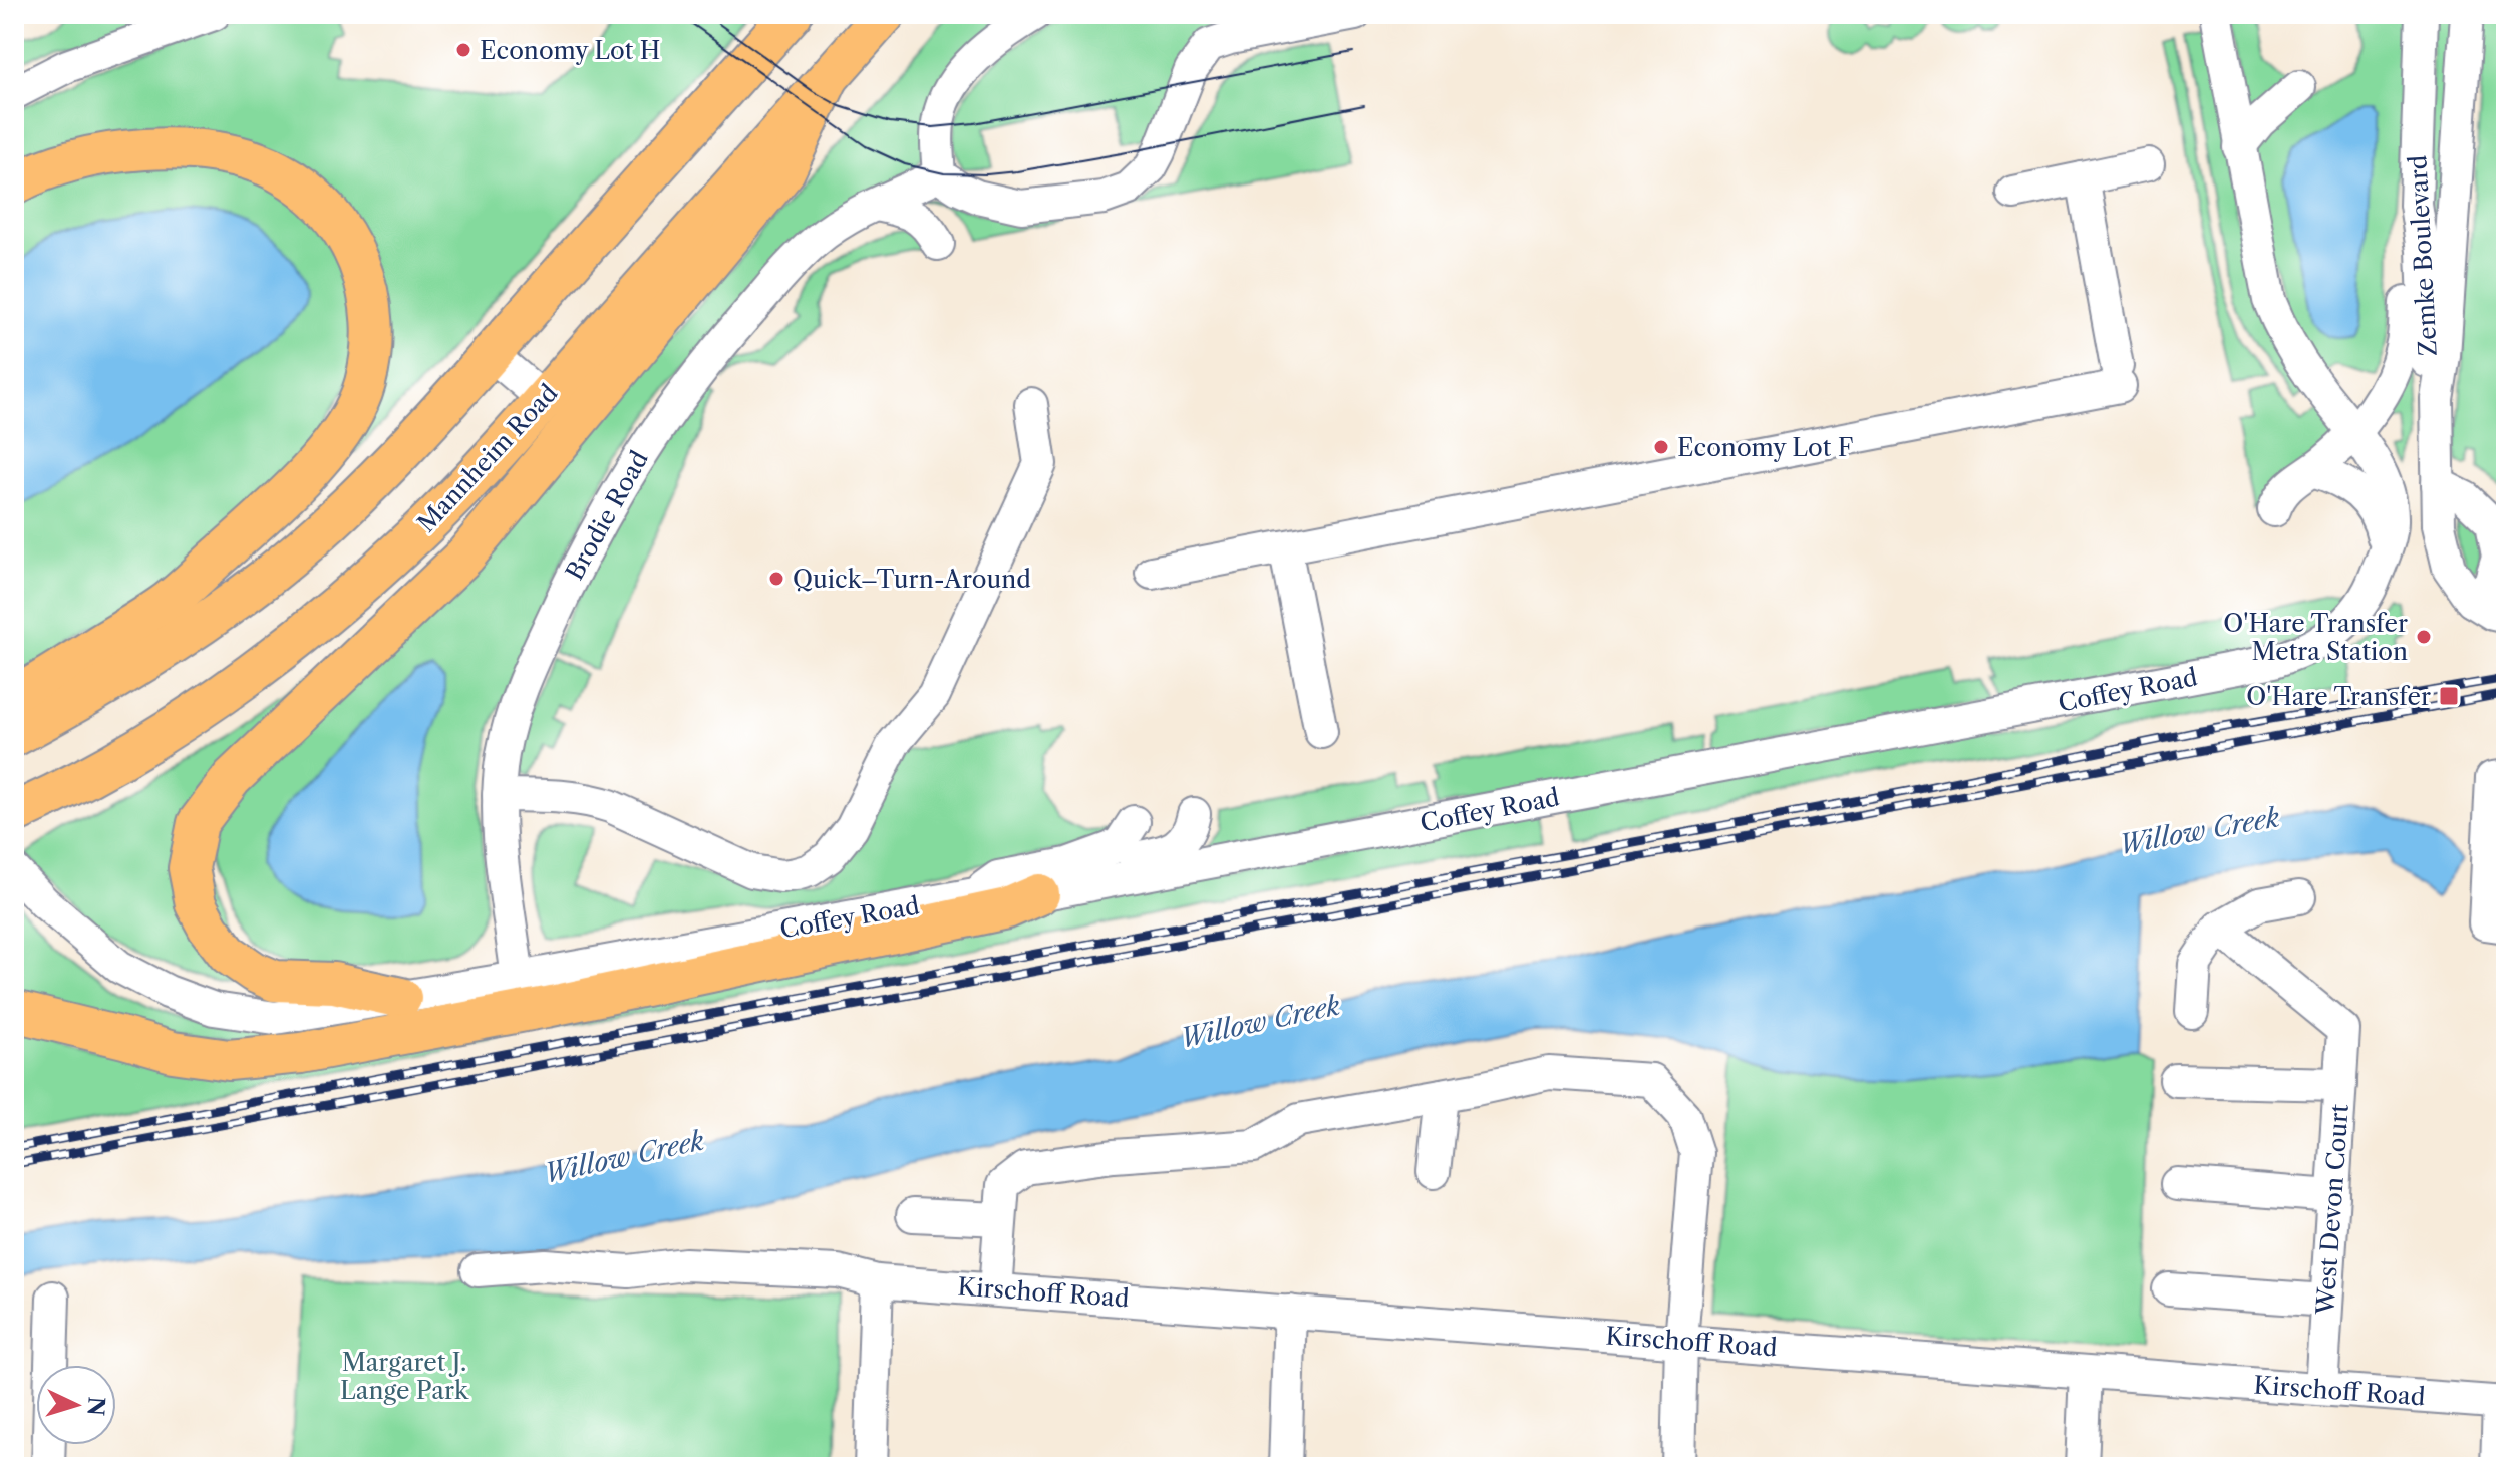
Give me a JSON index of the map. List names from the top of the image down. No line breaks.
{"streets":{"main road":["Mannheim Road"],"street":["Zemke Boulevard","Brodie Road","Coffey Road","West Devon Court","Kirschoff Road"]},"crossings":[["Brodie Road","Coffey Road"],["West Devon Court","Kirschoff Road"]],"water":["Willow Creek"],"parks":["Margaret J. Lange Park"],"places":{"other":["Economy Lot H","Economy Lot F","Quick–Turn-Around","O'Hare Transfer Metra Station"],"transit":["O'Hare Transfer"]},"north":"right"}
